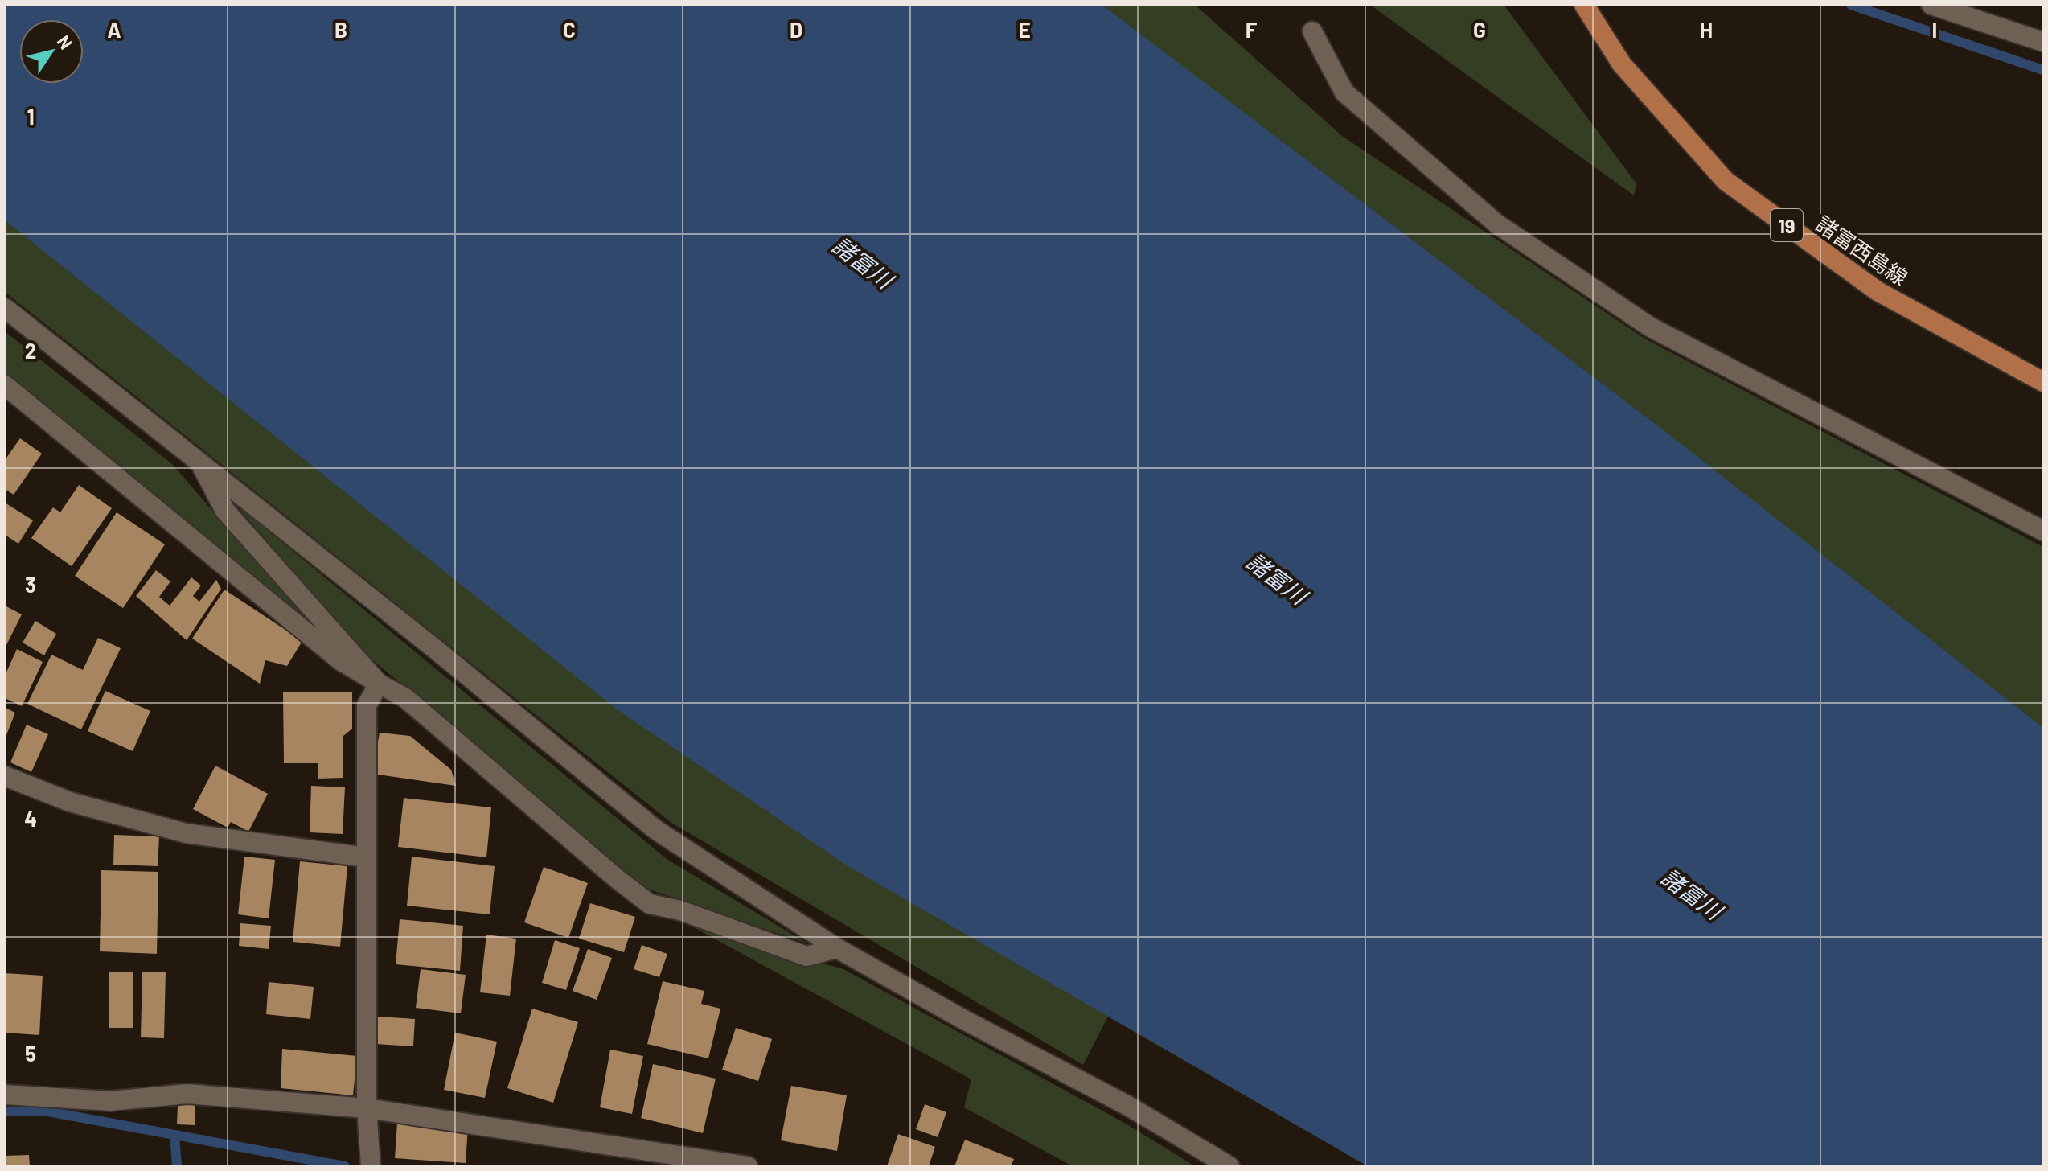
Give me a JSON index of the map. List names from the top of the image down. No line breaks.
{"streets":{"main road":["19","諸富西島線"]},"water":["諸富川"],"north":"top right","grid":{"columns":["A","B","C","D","E","F","G","H","I"],"rows":["1","2","3","4","5"]}}
